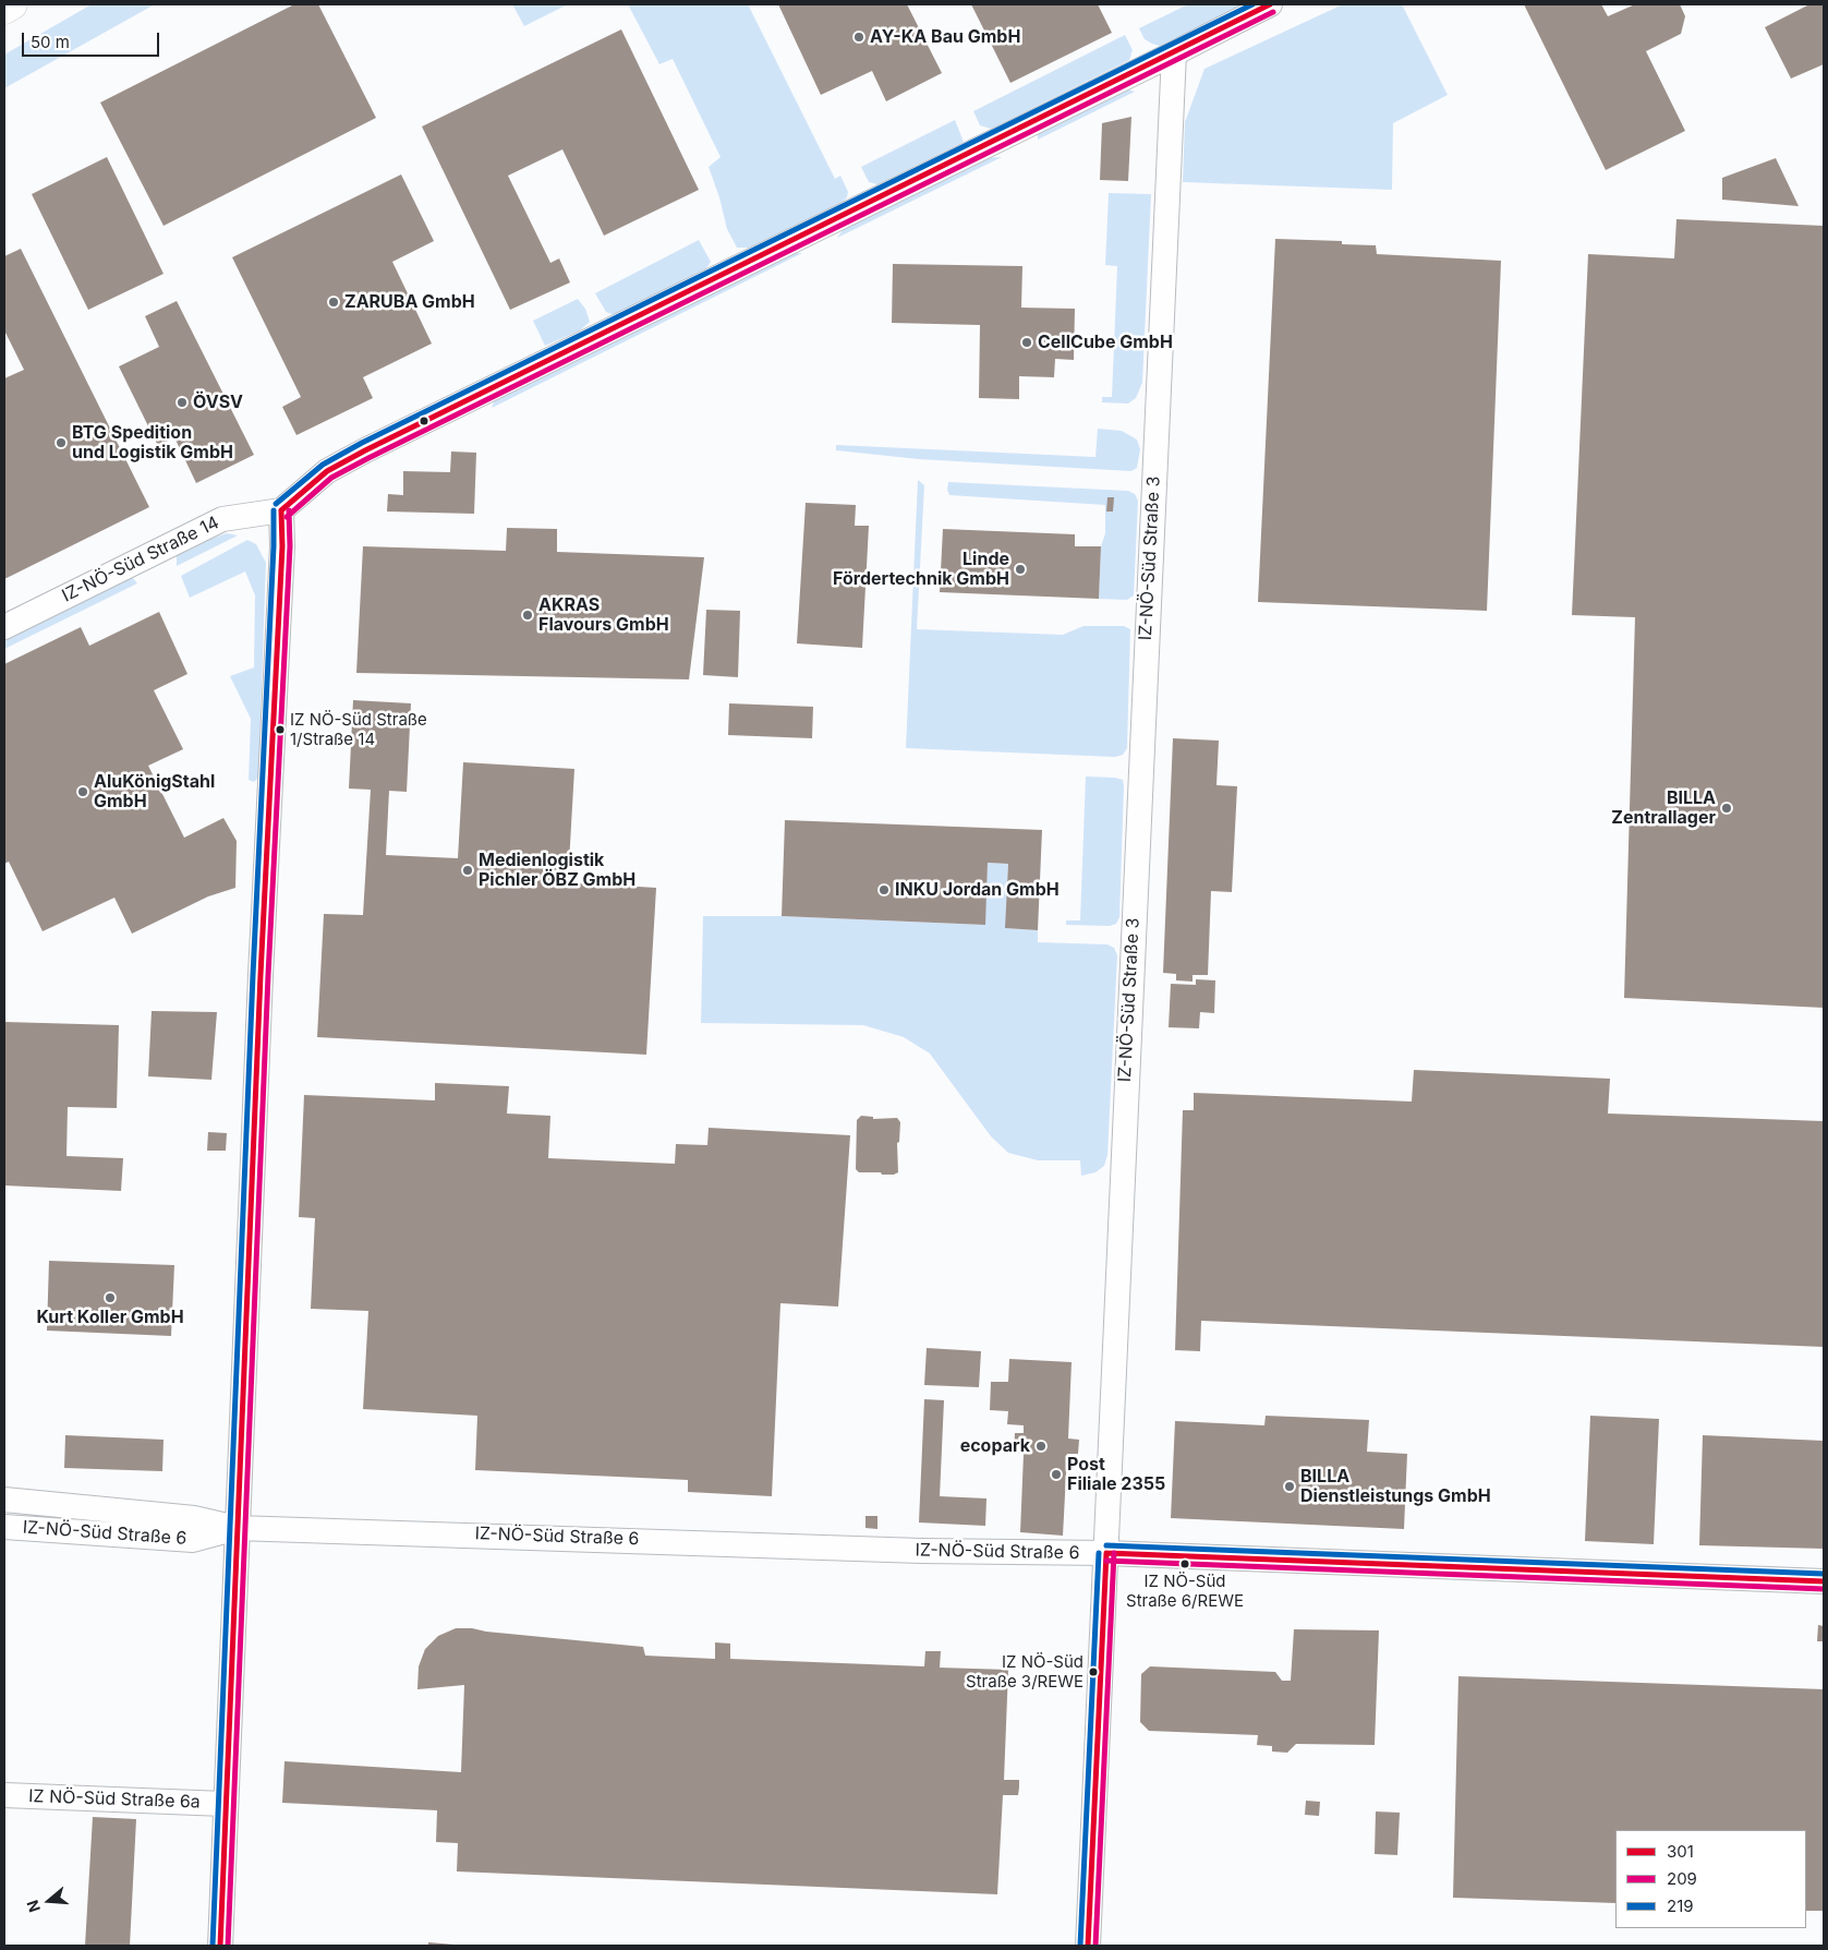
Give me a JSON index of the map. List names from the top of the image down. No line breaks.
{"streets":{"street":["IZ-NÖ-Süd Straße 3","IZ-NÖ-Süd Straße 14","IZ-NÖ-Süd Straße 6","IZ NÖ-Süd Straße 6a"]},"crossings":[["IZ-NÖ-Süd Straße 3","IZ-NÖ-Süd Straße 6"]],"places":["AY-KA Bau GmbH","ZARUBA GmbH","CellCube GmbH","ÖVSV","BTG Spedition und Logistik GmbH","Linde Fördertechnik GmbH","AKRAS Flavours GmbH","IZ NÖ-Süd Straße 1/Straße 14","AluKönigStahl GmbH","BILLA Zentrallager","Medienlogistik Pichler ÖBZ GmbH","INKU Jordan GmbH","Kurt Koller GmbH","ecopark","Post Filiale 2355","BILLA Dienstleistungs GmbH","IZ NÖ-Süd Straße 6/REWE","IZ NÖ-Süd Straße 3/REWE"],"lines":["transit line 301","transit line 219","transit line 209"],"legend":["301","209","219"],"scale_bar":"50 m","north":"left"}
